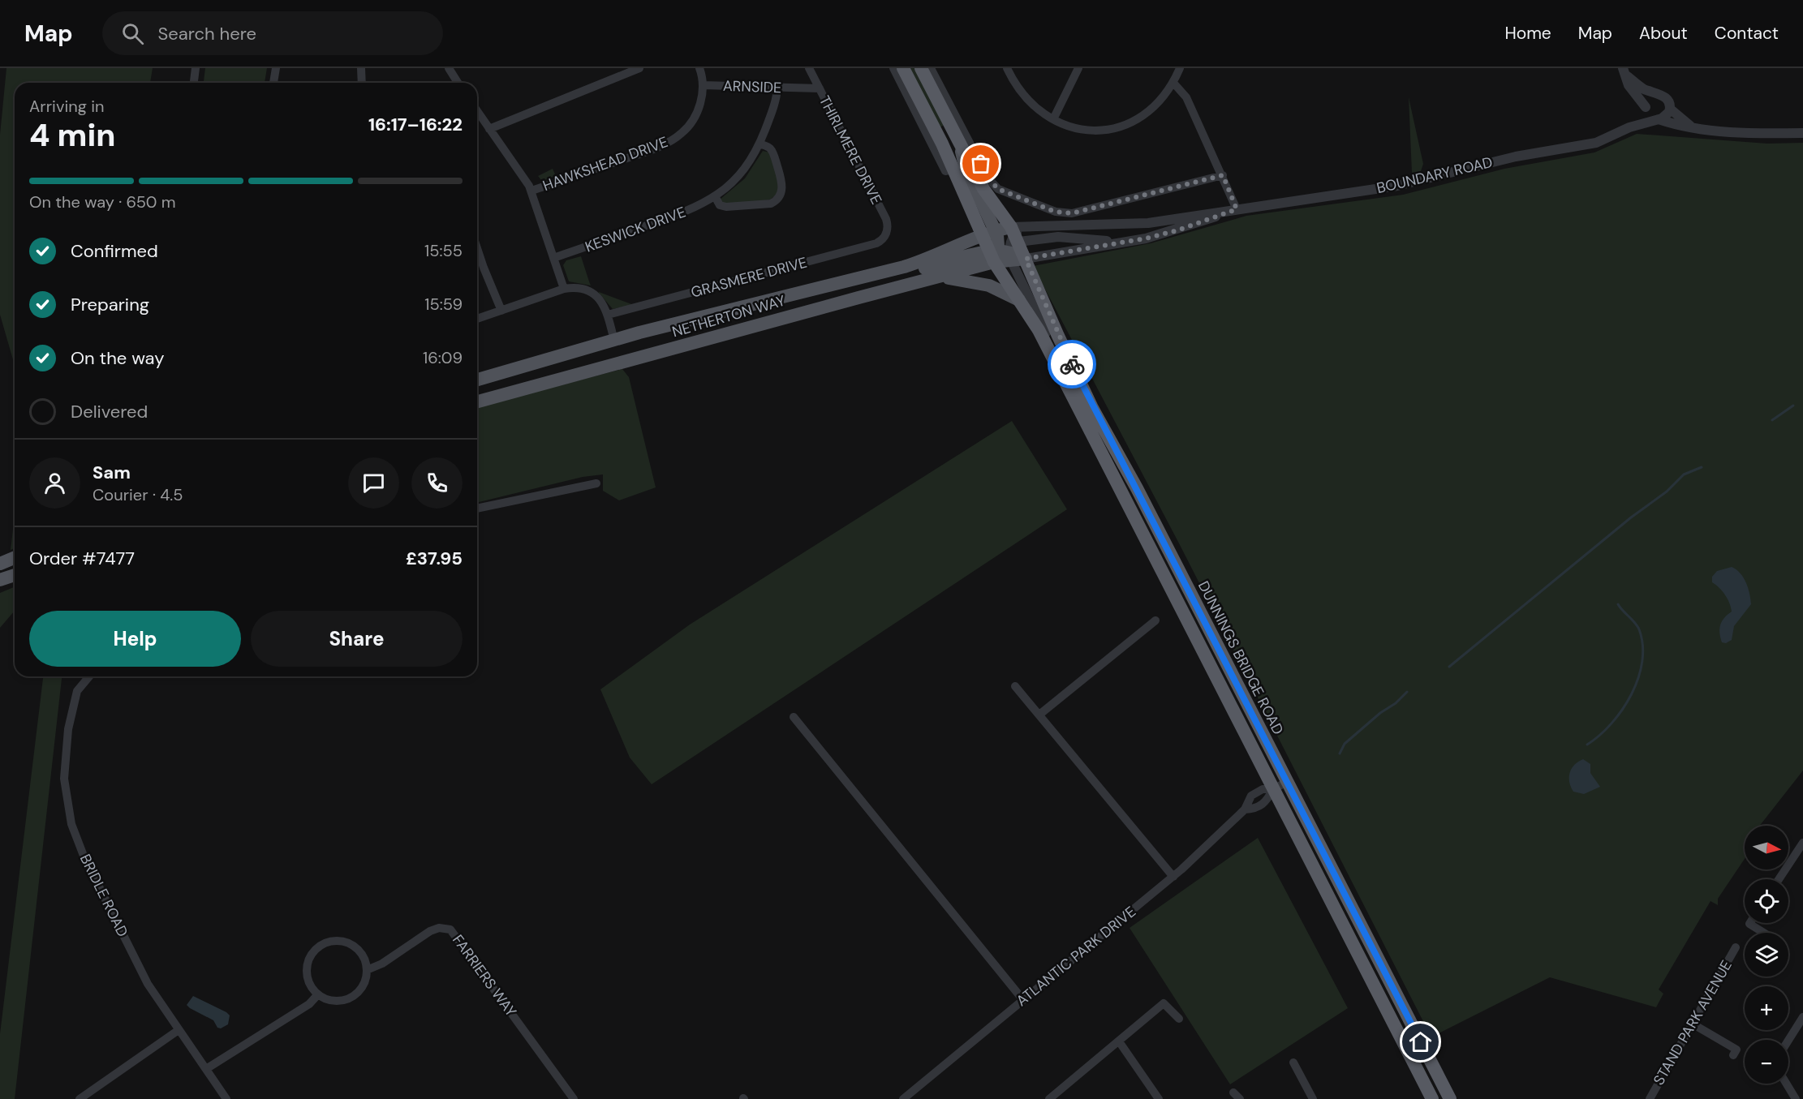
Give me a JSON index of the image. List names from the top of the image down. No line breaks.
{"streets":{"highway":["DUNNINGS BRIDGE ROAD"],"main road":["NETHERTON WAY"],"street":["ARNSIDE","THIRLMERE DRIVE","HAWKSHEAD DRIVE","BOUNDARY ROAD","KESWICK DRIVE","GRASMERE DRIVE","BRIDLE ROAD","ATLANTIC PARK DRIVE","FARRIERS WAY","STAND PARK AVENUE"]},"crossings":[["ARNSIDE","THIRLMERE DRIVE"],["ARNSIDE","HAWKSHEAD DRIVE"],["ARNSIDE","KESWICK DRIVE"],["THIRLMERE DRIVE","GRASMERE DRIVE"],["BOUNDARY ROAD","NETHERTON WAY"],["BOUNDARY ROAD","DUNNINGS BRIDGE ROAD"],["NETHERTON WAY","DUNNINGS BRIDGE ROAD"],["DUNNINGS BRIDGE ROAD","ATLANTIC PARK DRIVE"]],"north":"right","page":{"header":"Map","search":"Search here","nav":["Home","Map","About","Contact"],"heading":["4 min","Arriving in","16:17–16:22"],"panel":["Sam","Courier · 4.5","Order #7477","£37.95"],"bar":"On the way · 650 m","list":[["Confirmed","15:55"],["Preparing","15:59"],["On the way","16:09"],"Delivered"],"buttons":["Help","Share"],"map_buttons":["+","−"]}}
